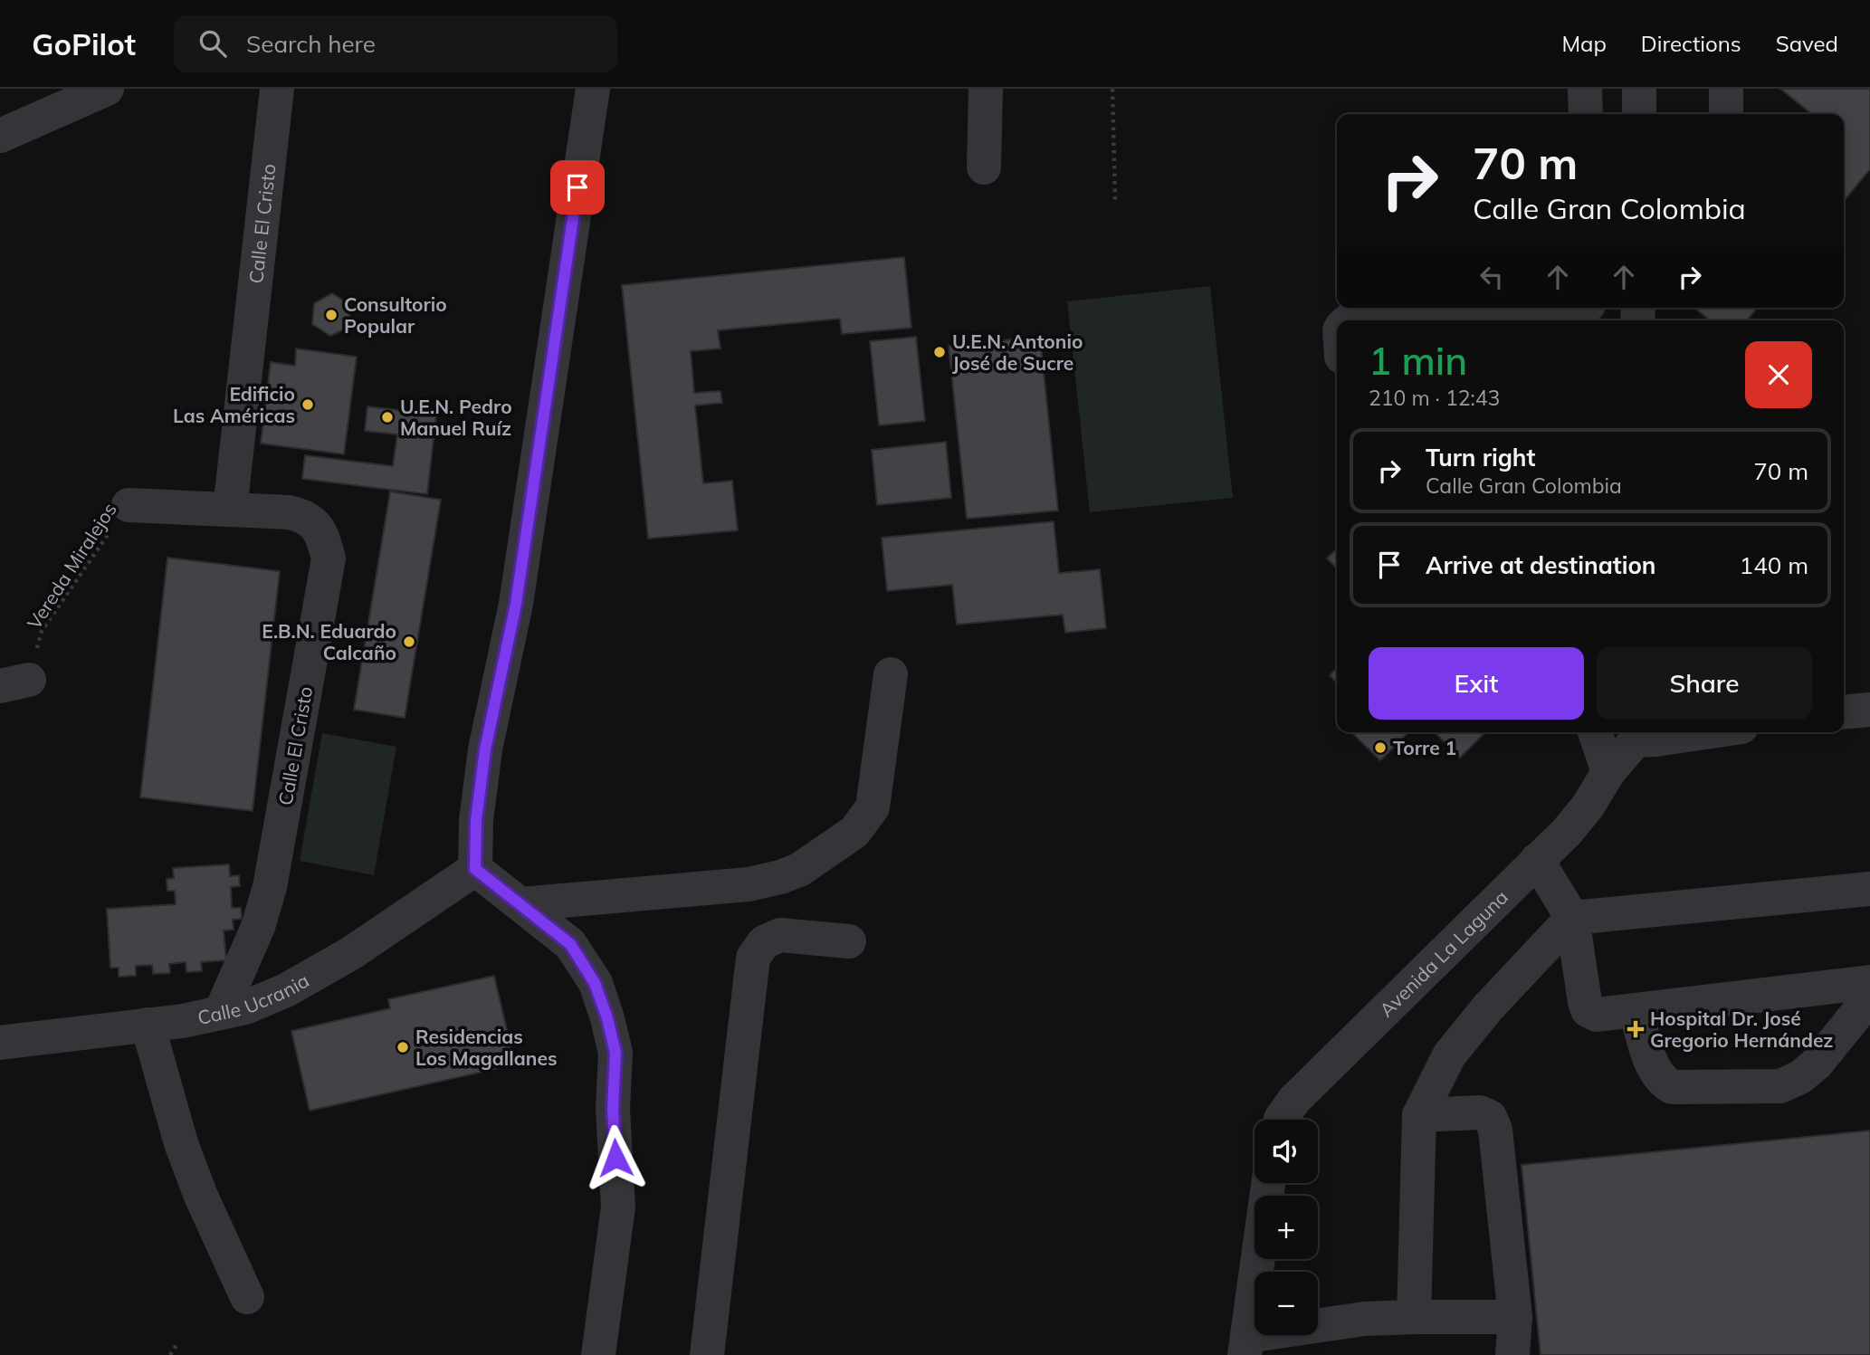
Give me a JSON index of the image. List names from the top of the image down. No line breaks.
{"streets":{"street":["Calle El Cristo","Avenida La Laguna","Calle Ucrania"],"path":["Vereda Miralejos"]},"crossings":[["Calle El Cristo","Vereda Miralejos"],["Calle El Cristo","Calle Ucrania"]],"places":{"other":["Consultorio Popular","U.E.N. Antonio José de Sucre","Edificio Las Américas","U.E.N. Pedro Manuel Ruíz","E.B.N. Eduardo Calcaño","Torre 1","Residencias Los Magallanes"],"health":["Hospital Dr. José Gregorio Hernández"]},"page":{"header":"GoPilot","search":"Search here","nav":["Map","Directions","Saved"],"turn":["70 m","Calle Gran Colombia"],"heading":["1 min","210 m · 12:43"],"list":[{"name":"Turn right","note":"Calle Gran Colombia","value":"70 m"},{"name":"Arrive at destination","value":"140 m"}],"buttons":["Exit","Share"],"map_buttons":["+","−"]}}
